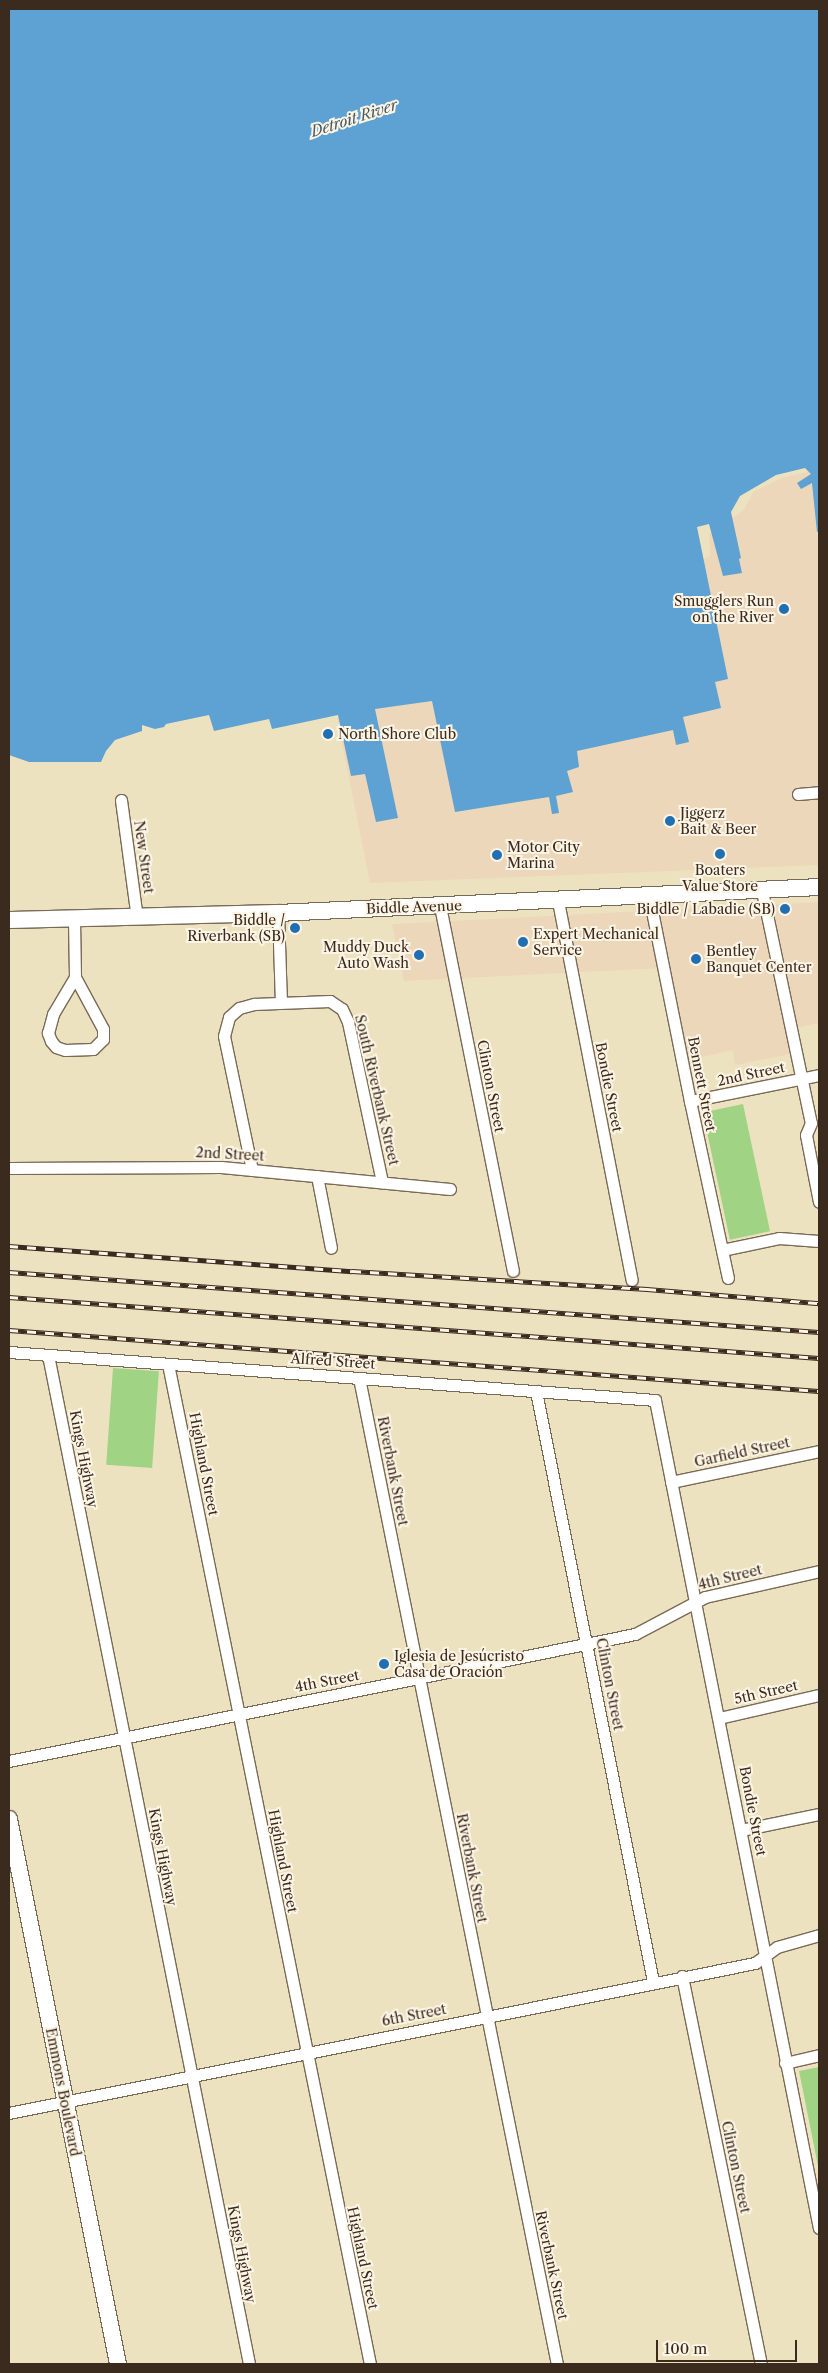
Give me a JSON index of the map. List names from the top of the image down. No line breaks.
{"streets":{"main road":["Biddle Avenue","Emmons Boulevard"],"street":["New Street","2nd Street","Bennett Street","Clinton Street","Bondie Street","South Riverbank Street","Alfred Street","Garfield Street","Kings Highway","Highland Street","Riverbank Street","4th Street","5th Street","6th Street"]},"crossings":[["New Street","Biddle Avenue"],["Biddle Avenue","Bennett Street"],["Biddle Avenue","Clinton Street"],["Biddle Avenue","Bondie Street"],["2nd Street","Bennett Street"],["2nd Street","South Riverbank Street"],["Clinton Street","Alfred Street"],["Clinton Street","4th Street"],["Clinton Street","6th Street"],["Bondie Street","Alfred Street"],["Bondie Street","Garfield Street"],["Bondie Street","4th Street"],["Bondie Street","5th Street"],["Bondie Street","6th Street"],["Alfred Street","Kings Highway"],["Alfred Street","Highland Street"],["Alfred Street","Riverbank Street"],["Kings Highway","4th Street"],["Kings Highway","6th Street"],["Highland Street","4th Street"],["Highland Street","6th Street"],["Riverbank Street","4th Street"],["Riverbank Street","6th Street"],["6th Street","Emmons Boulevard"]],"water":["Detroit River"],"places":["Smugglers Run on the River","North Shore Club","Jiggerz Bait & Beer","Boaters Value Store","Motor City Marina","Biddle / Labadie (SB)","Biddle / Riverbank (SB)","Expert Mechanical Service","Muddy Duck Auto Wash","Bentley Banquet Center","Iglesia de Jesúcristo Casa de Oración"],"scale_bar":"100 m"}
